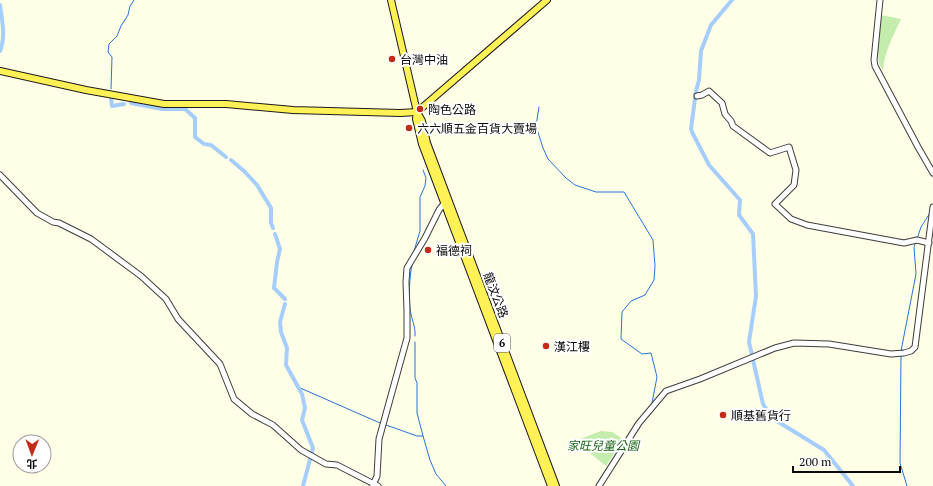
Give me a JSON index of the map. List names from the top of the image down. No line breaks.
{"streets":{"main road":["龍汶公路","6"]},"parks":["家旺兒童公園"],"places":["台灣中油","陶色公路","六六順五金百貨大賣場","福德祠","漢江樓","順基舊貨行"],"scale_bar":"200 m","north":"bottom"}
